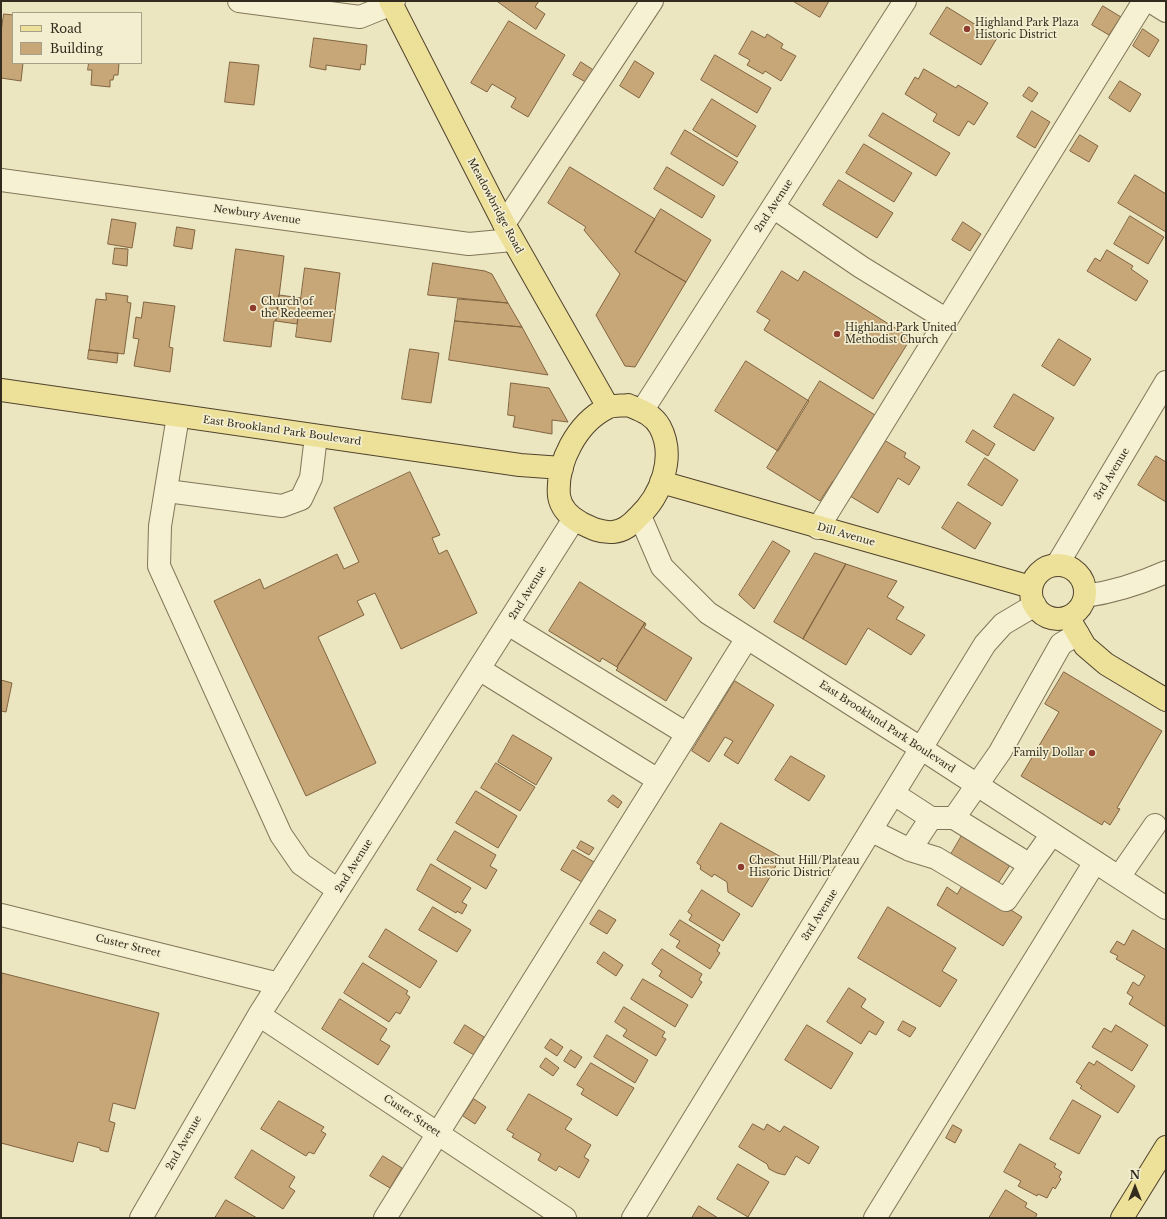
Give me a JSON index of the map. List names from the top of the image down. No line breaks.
{"streets":{"main road":["Meadowbridge Road","East Brookland Park Boulevard","Dill Avenue"],"street":["2nd Avenue","Newbury Avenue","3rd Avenue","Custer Street"]},"crossings":[["Meadowbridge Road","2nd Avenue"],["Meadowbridge Road","Newbury Avenue"],["Meadowbridge Road","East Brookland Park Boulevard"],["Meadowbridge Road","Dill Avenue"],["2nd Avenue","East Brookland Park Boulevard"],["2nd Avenue","Dill Avenue"],["2nd Avenue","Custer Street"],["East Brookland Park Boulevard","3rd Avenue"],["East Brookland Park Boulevard","Dill Avenue"],["3rd Avenue","Dill Avenue"]],"places":["Highland Park Plaza Historic District","Church of the Redeemer","Highland Park United Methodist Church","Family Dollar","Chestnut Hill/Plateau Historic District"],"legend":["Road","Building"],"north":"top"}
